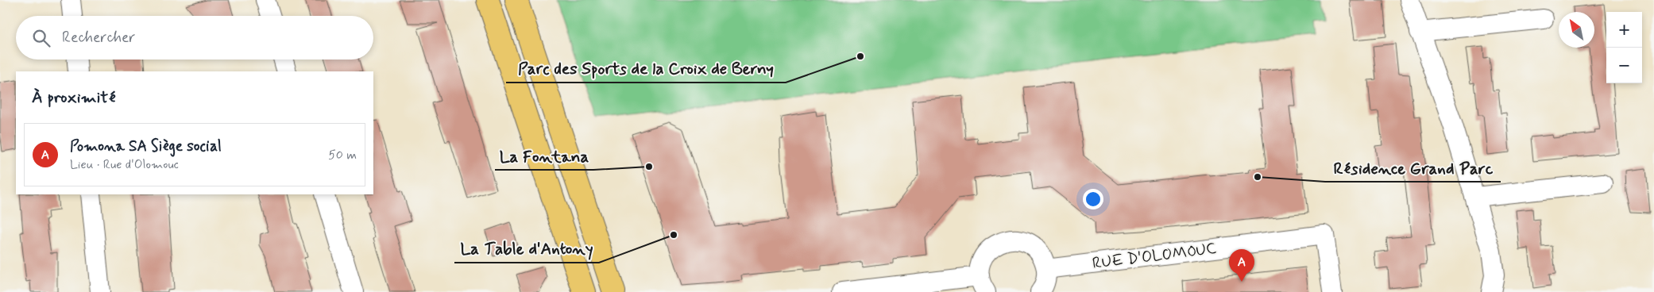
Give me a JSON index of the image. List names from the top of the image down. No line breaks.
{"streets":{"street":["RUE D'OLOMOUC"]},"places":["Parc des Sports de la Croix de Berny","La Fontana","Résidence Grand Parc","La Table d'Antony"],"north":"top left","page":{"map_buttons":["+","−"],"search":"Rechercher","heading":"À proximité","list":[{"mark":"A","name":"Pomona SA Siège social","note":"Lieu · Rue d'Olomouc","value":"50 m"}],"pins":"A"}}
